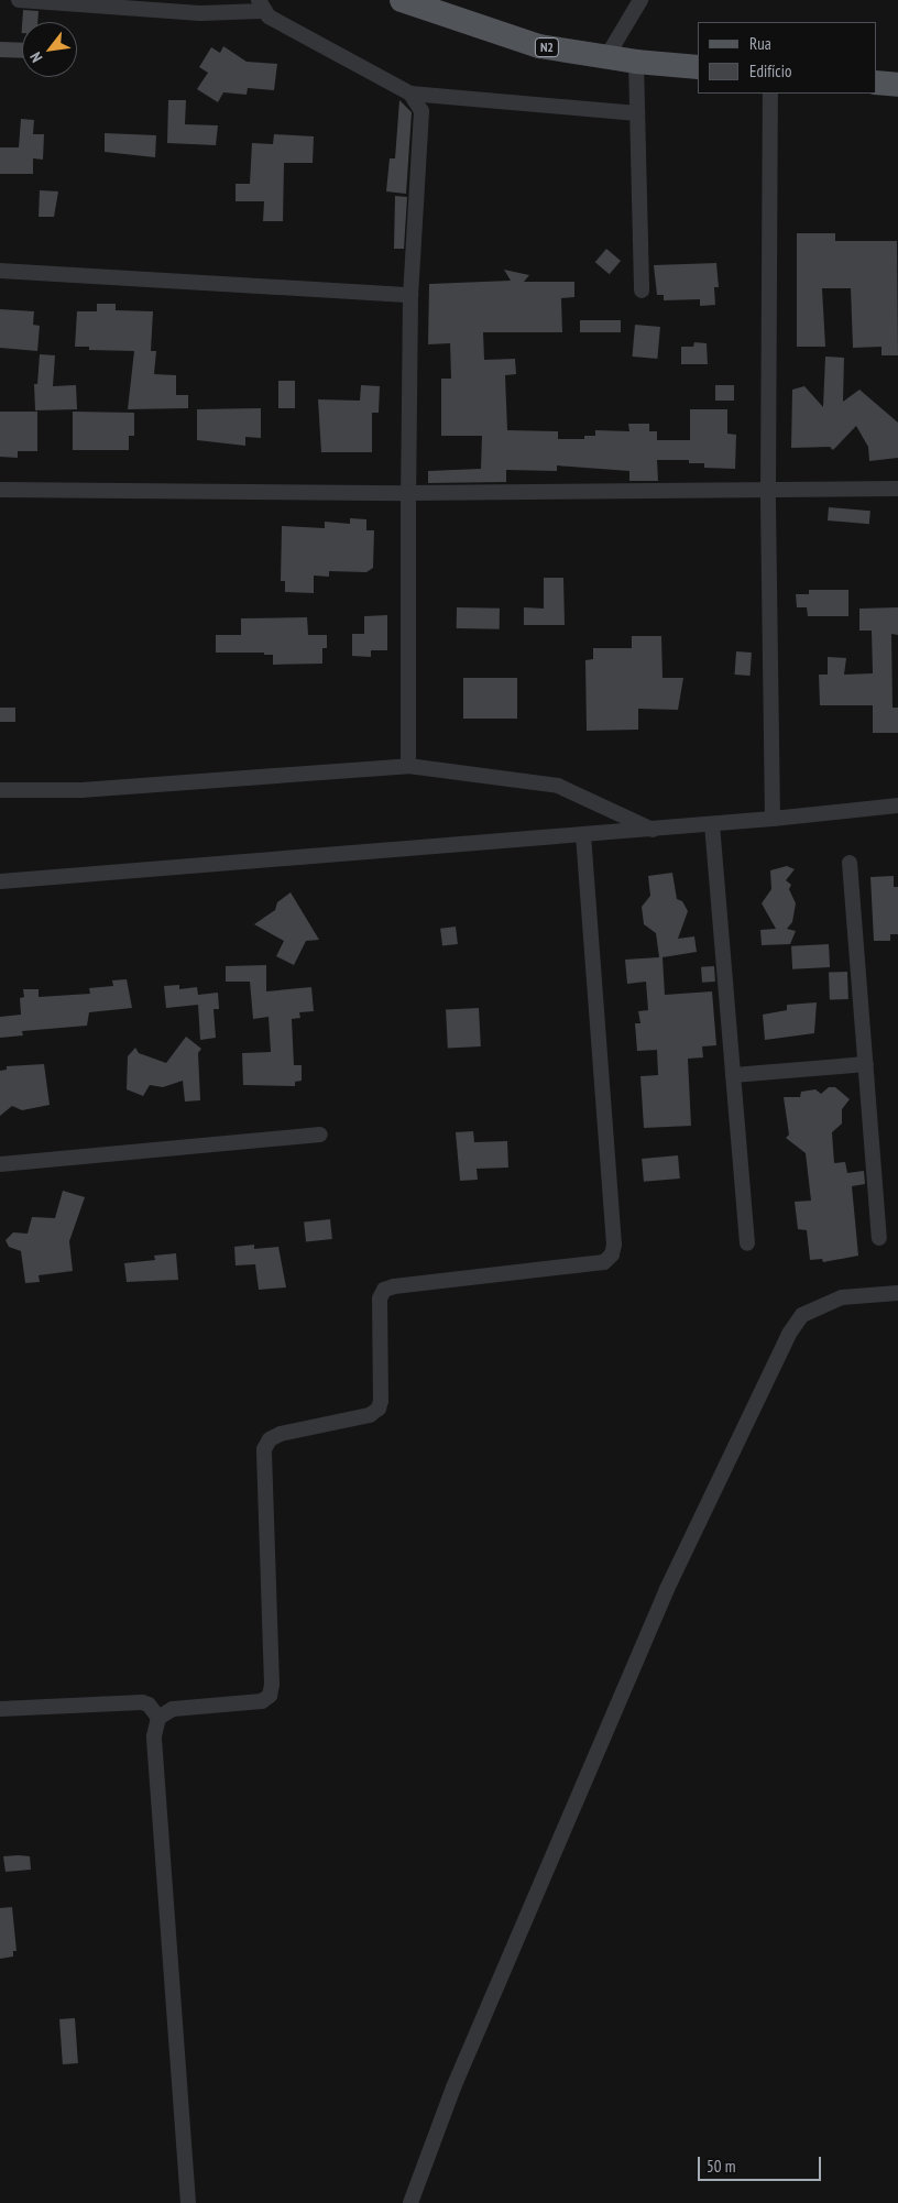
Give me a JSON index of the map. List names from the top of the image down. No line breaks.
{"streets":{"main road":["N2"]},"legend":["Rua","Edifício"],"scale_bar":"50 m","north":"bottom left"}
